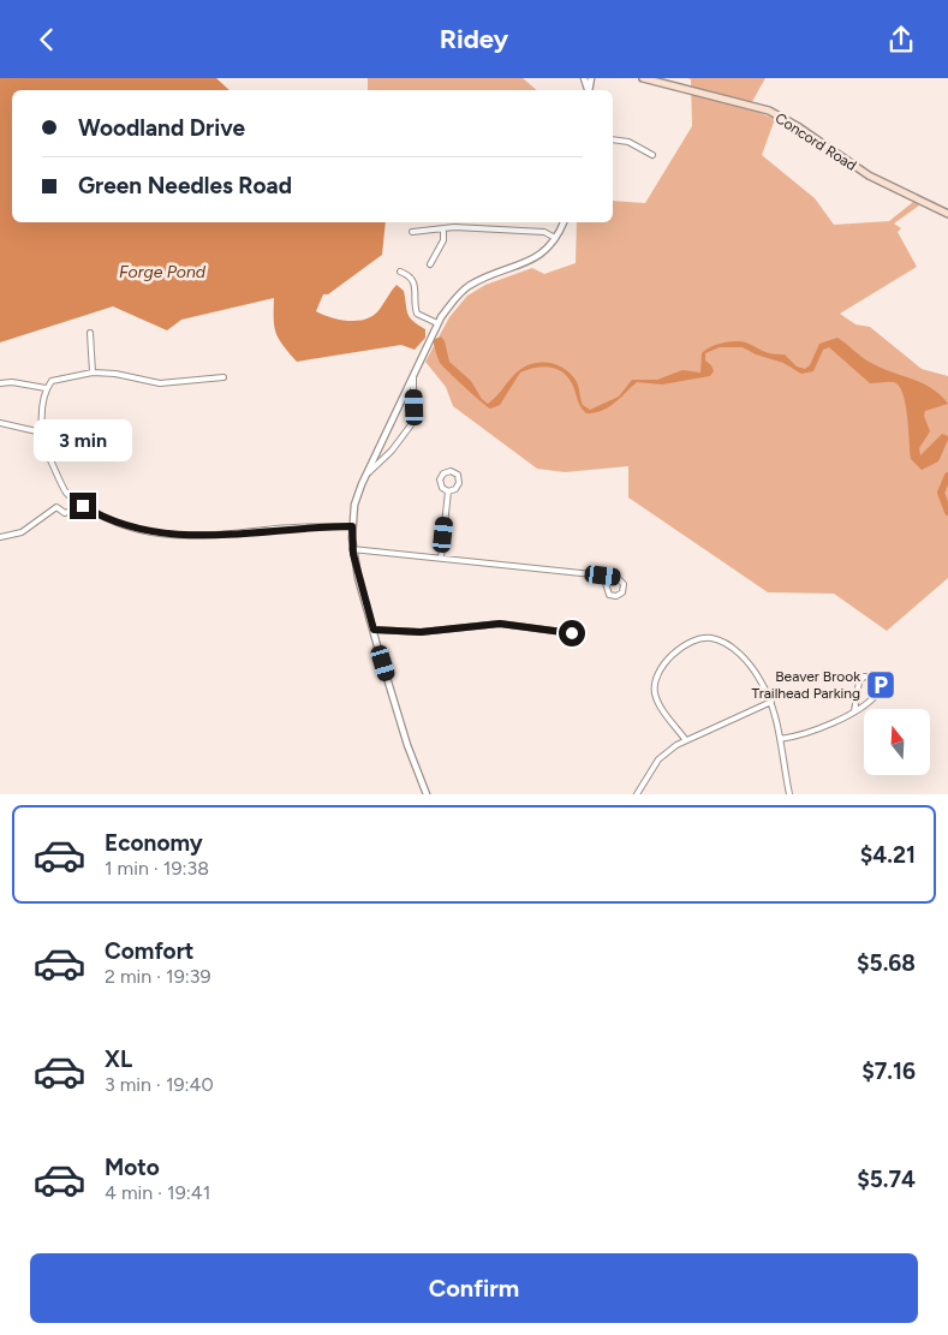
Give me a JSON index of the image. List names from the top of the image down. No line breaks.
{"streets":{"main road":["Concord Road"]},"water":["Forge Pond"],"places":{"parking":["Beaver Brook Trailhead Parking"]},"north":"top","page":{"header":"Ridey","banner":["Woodland Drive","Green Needles Road"],"bubble":"3 min","list":[{"name":"Economy","note":"1 min · 19:38","value":"$4.21"},{"name":"Comfort","note":"2 min · 19:39","value":"$5.68"},{"name":"XL","note":"3 min · 19:40","value":"$7.16"},{"name":"Moto","note":"4 min · 19:41","value":"$5.74"}],"buttons":"Confirm"}}
